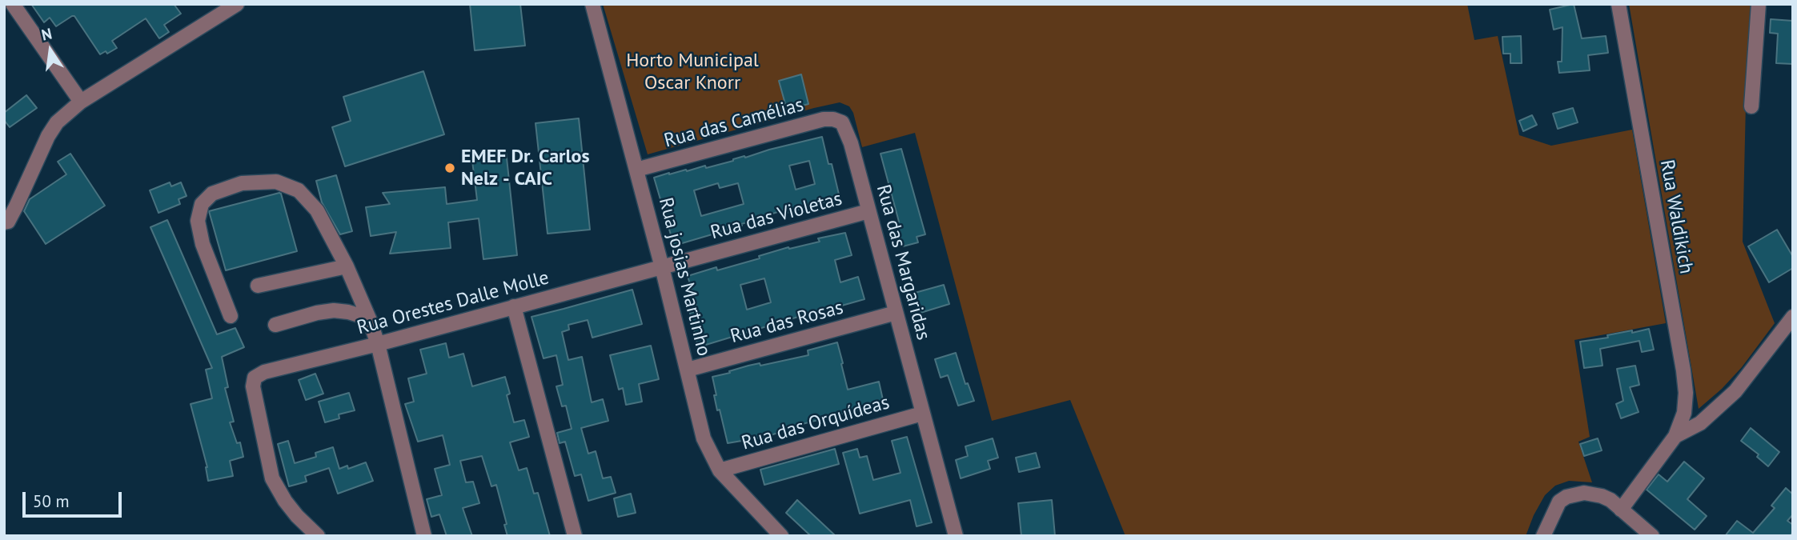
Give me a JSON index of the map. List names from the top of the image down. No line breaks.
{"streets":{"street":["Rua das Camélias","Rua das Violetas","Rua Waldikich","Rua das Margaridas","Rua josias Martinho","Rua Orestes Dalle Molle","Rua das Rosas","Rua das Orquídeas"]},"crossings":[["Rua das Camélias","Rua das Margaridas"],["Rua das Camélias","Rua josias Martinho"],["Rua das Violetas","Rua das Margaridas"],["Rua das Violetas","Rua josias Martinho"],["Rua das Violetas","Rua Orestes Dalle Molle"],["Rua das Margaridas","Rua das Rosas"],["Rua das Margaridas","Rua das Orquídeas"],["Rua josias Martinho","Rua Orestes Dalle Molle"],["Rua josias Martinho","Rua das Rosas"],["Rua josias Martinho","Rua das Orquídeas"]],"parks":["Horto Municipal Oscar Knorr"],"places":["EMEF Dr. Carlos Nelz - CAIC"],"scale_bar":"50 m","north":"top"}
